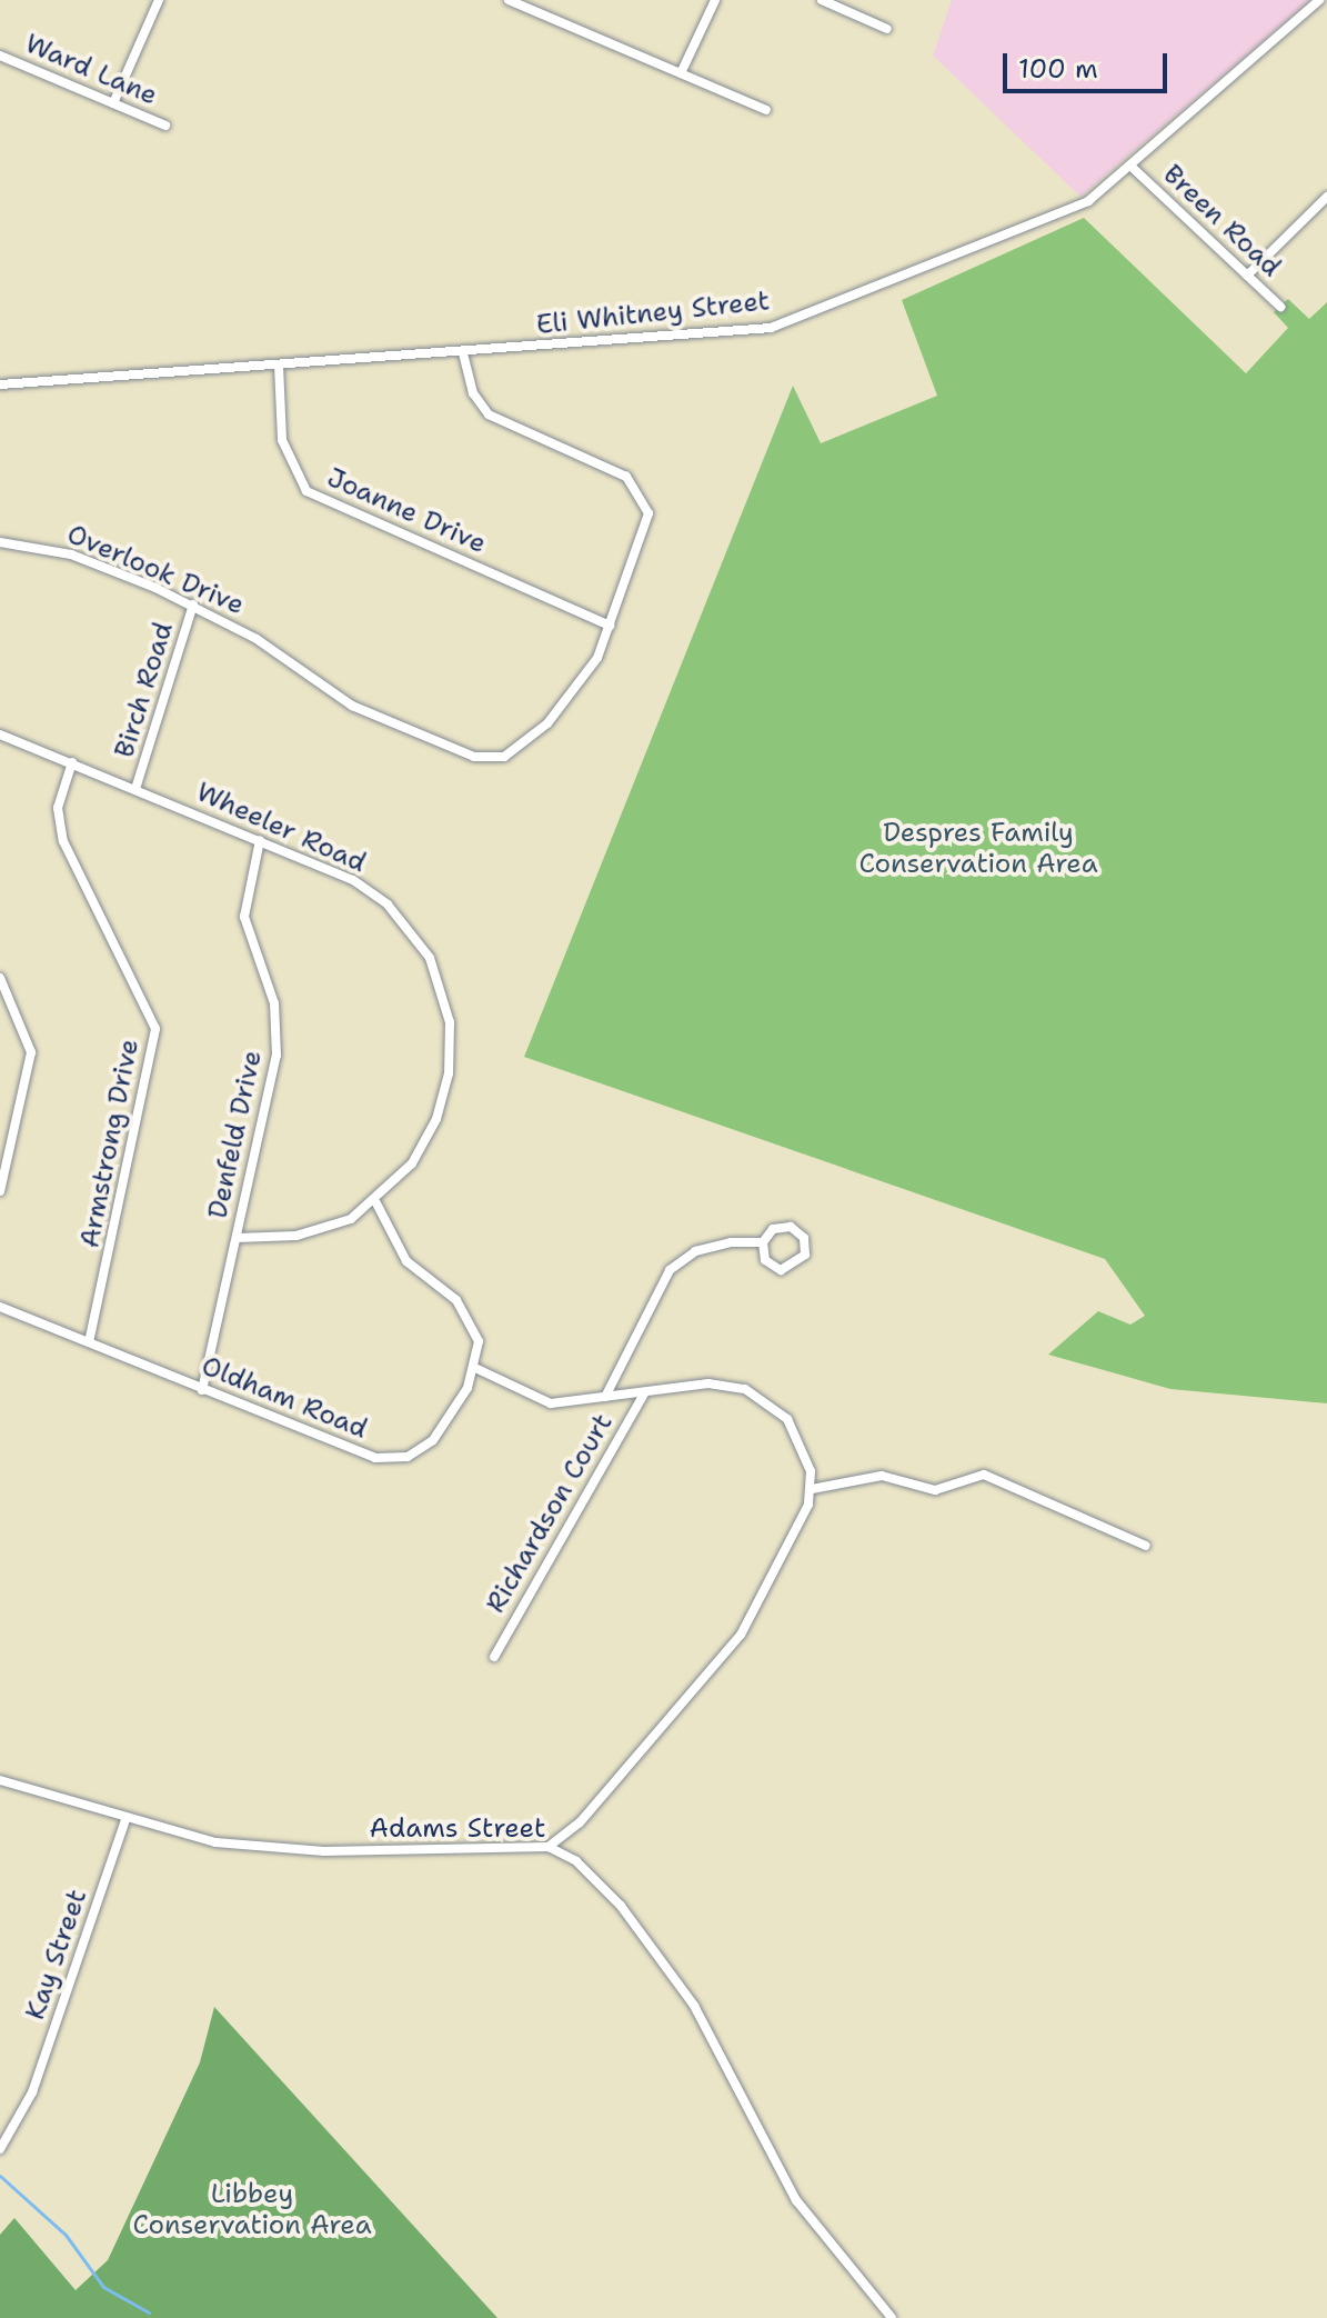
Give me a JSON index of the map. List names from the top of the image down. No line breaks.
{"streets":{"street":["Ward Lane","Breen Road","Eli Whitney Street","Joanne Drive","Overlook Drive","Birch Road","Wheeler Road","Denfeld Drive","Armstrong Drive","Oldham Road","Richardson Court","Adams Street","Kay Street"]},"crossings":[["Breen Road","Eli Whitney Street"],["Eli Whitney Street","Joanne Drive"],["Eli Whitney Street","Overlook Drive"],["Joanne Drive","Overlook Drive"],["Overlook Drive","Birch Road"],["Birch Road","Wheeler Road"],["Wheeler Road","Denfeld Drive"],["Wheeler Road","Armstrong Drive"],["Denfeld Drive","Oldham Road"],["Armstrong Drive","Oldham Road"],["Adams Street","Kay Street"]],"parks":["Despres Family Conservation Area","Libbey Conservation Area"],"scale_bar":"100 m"}
